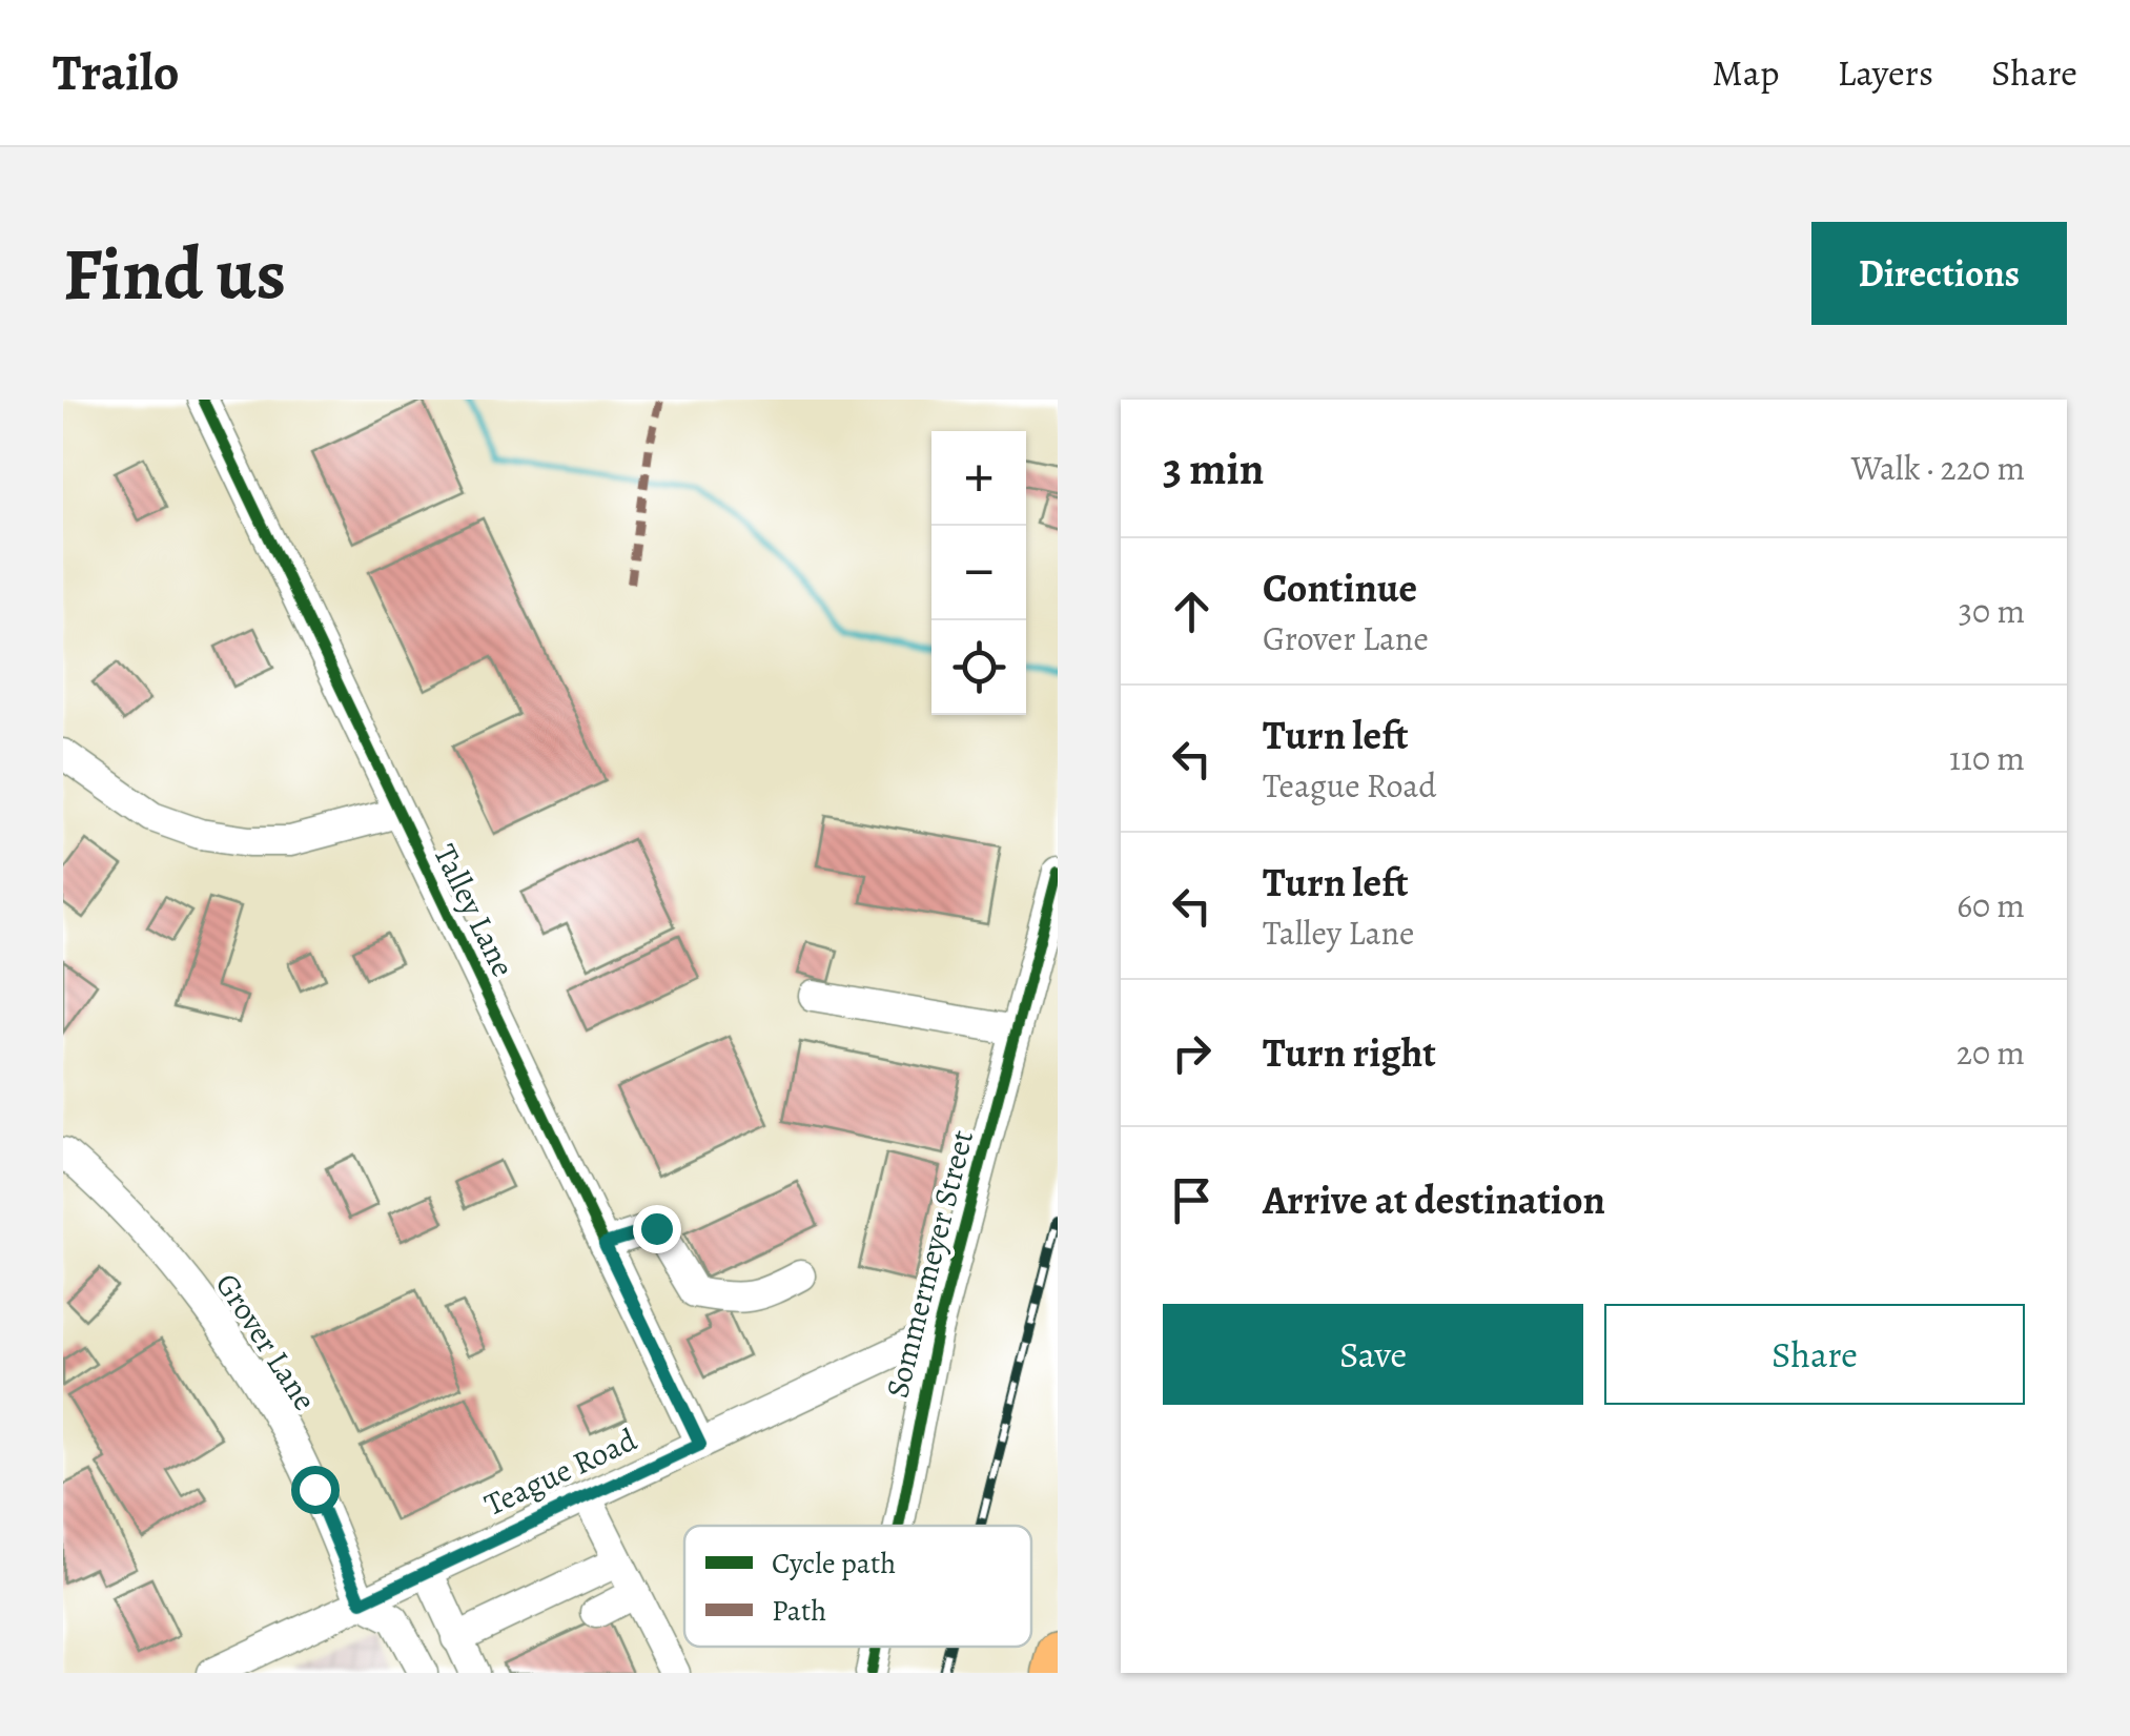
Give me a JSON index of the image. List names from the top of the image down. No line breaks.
{"streets":{"street":["Talley Lane","Sommermeyer Street","Grover Lane","Teague Road"]},"crossings":[["Talley Lane","Teague Road"],["Sommermeyer Street","Teague Road"],["Grover Lane","Teague Road"]],"legend":["Cycle path","Path"],"page":{"header":"Trailo","nav":["Map","Layers","Share"],"buttons":["Directions",["Save","Share"]],"title":"Find us","heading":["3 min","Walk · 220 m"],"map_buttons":["+","−"],"list":[["Continue","Grover Lane","30 m"],["Turn left","Teague Road","110 m"],["Turn left","Talley Lane","60 m"],["Turn right","20 m"],"Arrive at destination"]}}
